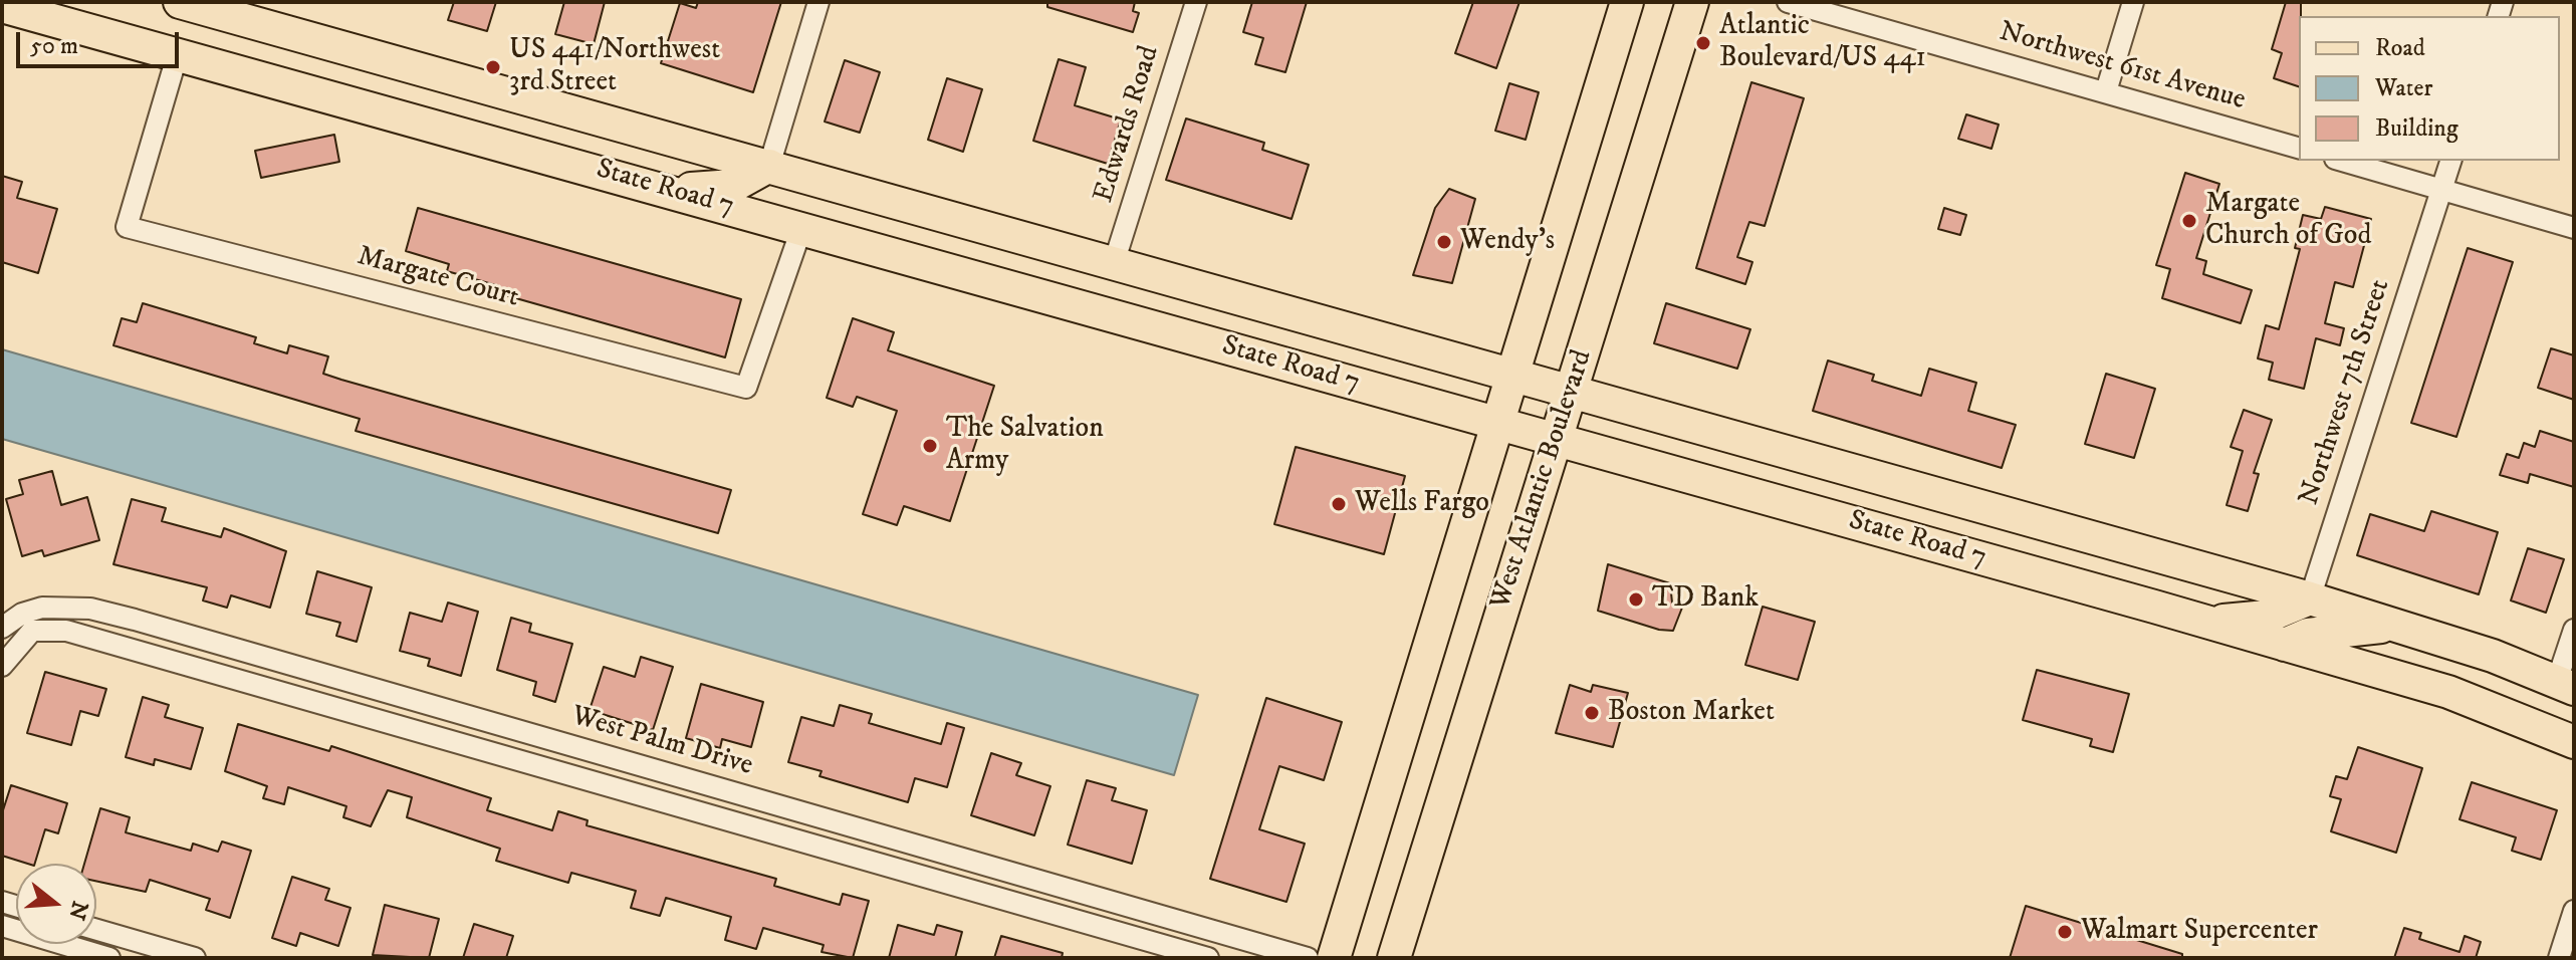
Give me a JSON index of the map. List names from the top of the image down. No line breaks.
{"streets":{"main road":["State Road 7","West Atlantic Boulevard"],"street":["Northwest 61st Avenue","Edwards Road","Margate Court","Northwest 7th Street","West Palm Drive"]},"crossings":[["Edwards Road","State Road 7"],["State Road 7","Margate Court"],["State Road 7","Northwest 7th Street"],["State Road 7","West Atlantic Boulevard"]],"places":["Atlantic Boulevard/US 441","US 441/Northwest 3rd Street","Margate Church of God","Wendy's","The Salvation Army","Wells Fargo","TD Bank","Boston Market","Walmart Supercenter"],"legend":["Road","Water","Building"],"scale_bar":"50 m","north":"right"}
